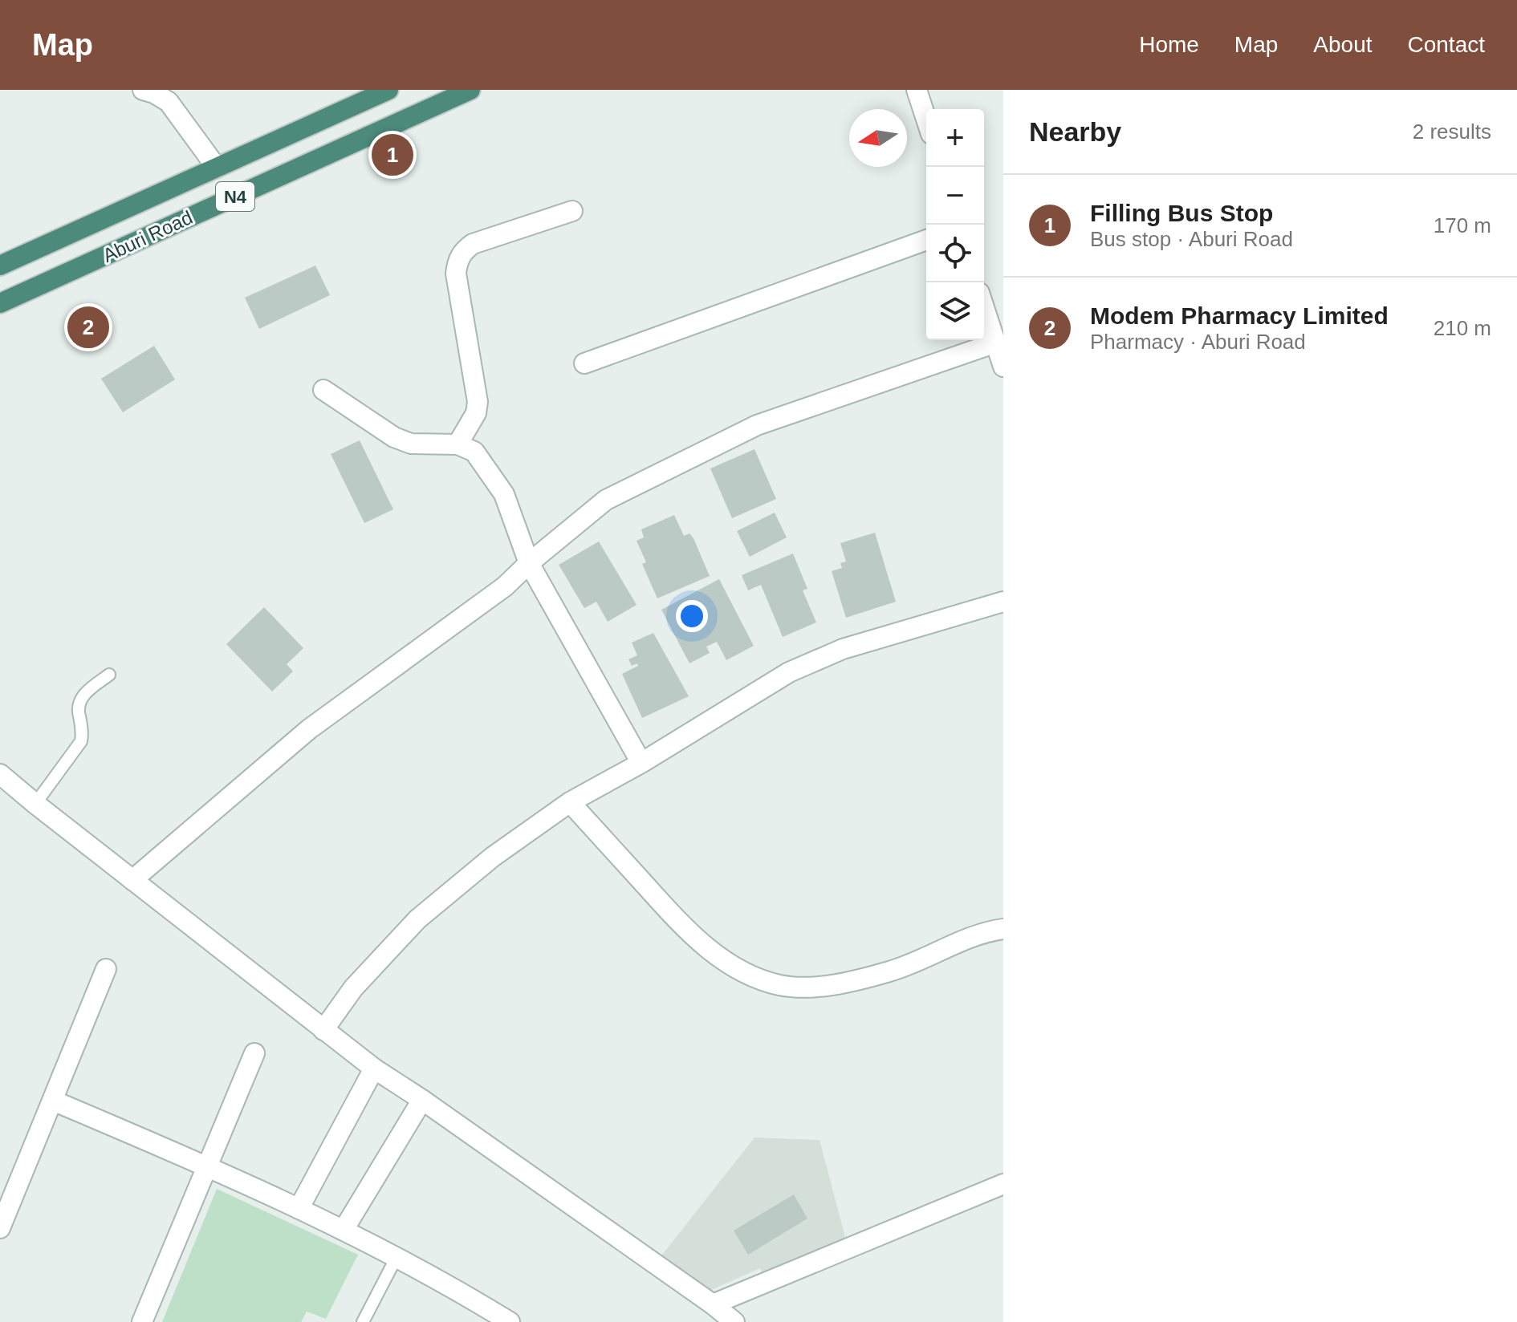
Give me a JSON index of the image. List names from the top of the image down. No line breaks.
{"streets":{"highway":["N4","Aburi Road"]},"north":"left","page":{"header":"Map","nav":["Home","Map","About","Contact"],"heading":["Nearby","2 results"],"map_buttons":["+","−"],"pins":["1","2"],"list":[{"mark":"1","name":"Filling Bus Stop","note":"Bus stop · Aburi Road","value":"170 m"},{"mark":"2","name":"Modem Pharmacy Limited","note":"Pharmacy · Aburi Road","value":"210 m"}]}}
